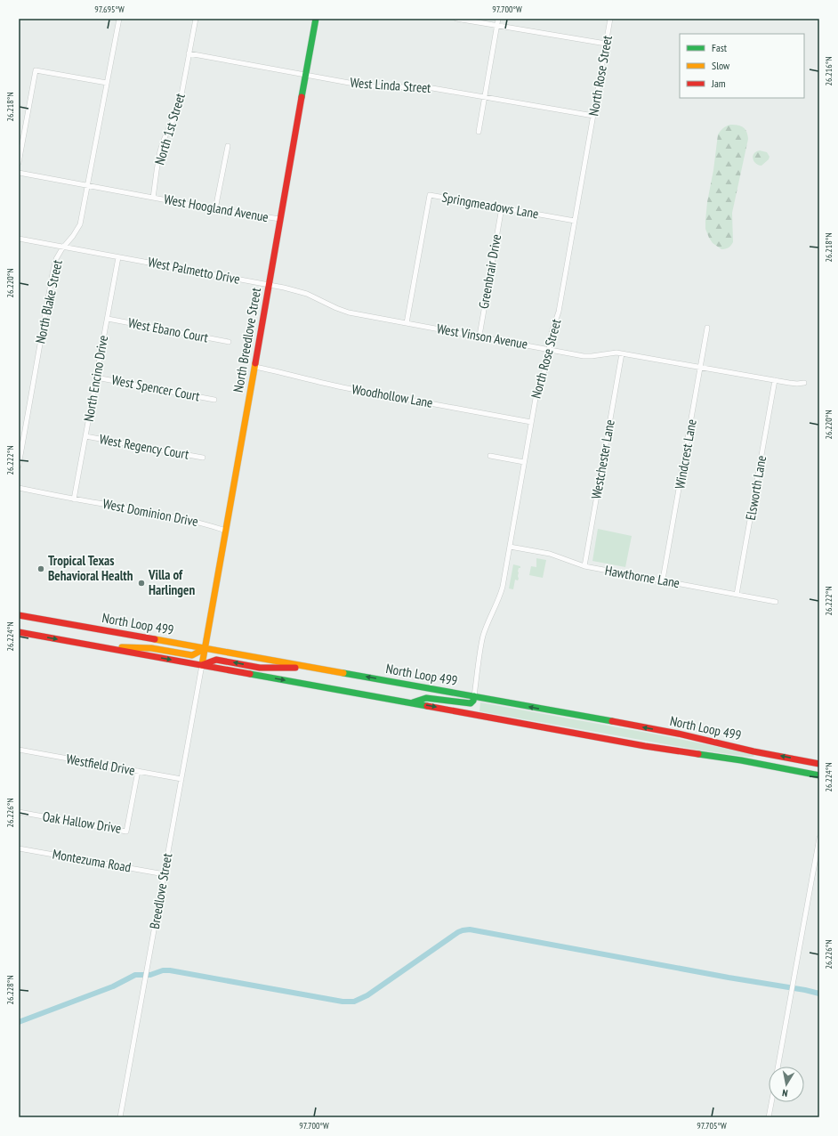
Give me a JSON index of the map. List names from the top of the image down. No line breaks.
{"streets":{"main road":["North Breedlove Street","North Loop 499"],"street":["North Rose Street","West Linda Street","North 1st Street","Springmeadows Lane","West Hoogland Avenue","West Palmetto Drive","Greenbrair Drive","North Blake Street","West Ebano Court","West Vinson Avenue","North Encino Drive","West Spencer Court","Woodhollow Lane","West Regency Court","Windcrest Lane","Westchester Lane","Elsworth Lane","West Dominion Drive","Hawthorne Lane","Westfield Drive","Oak Hallow Drive","Montezuma Road","Breedlove Street"]},"crossings":[["North Rose Street","West Linda Street"],["North Rose Street","Springmeadows Lane"],["North Rose Street","West Vinson Avenue"],["North Rose Street","Woodhollow Lane"],["North Rose Street","Hawthorne Lane"],["North Rose Street","North Loop 499"],["West Linda Street","North 1st Street"],["West Linda Street","North Breedlove Street"],["North 1st Street","West Hoogland Avenue"],["Springmeadows Lane","Greenbrair Drive"],["Springmeadows Lane","West Vinson Avenue"],["West Hoogland Avenue","North Blake Street"],["West Hoogland Avenue","North Breedlove Street"],["West Palmetto Drive","North Blake Street"],["West Palmetto Drive","West Vinson Avenue"],["West Palmetto Drive","North Breedlove Street"],["West Palmetto Drive","North Encino Drive"],["Greenbrair Drive","West Vinson Avenue"],["West Ebano Court","North Encino Drive"],["West Vinson Avenue","North Breedlove Street"],["West Vinson Avenue","Windcrest Lane"],["West Vinson Avenue","Westchester Lane"],["West Vinson Avenue","Elsworth Lane"],["North Breedlove Street","Woodhollow Lane"],["North Breedlove Street","West Dominion Drive"],["North Breedlove Street","North Loop 499"],["North Breedlove Street","Breedlove Street"],["North Encino Drive","West Spencer Court"],["North Encino Drive","West Regency Court"],["North Encino Drive","West Dominion Drive"],["Windcrest Lane","Hawthorne Lane"],["Westchester Lane","Hawthorne Lane"],["Elsworth Lane","Hawthorne Lane"],["North Loop 499","Breedlove Street"],["Westfield Drive","Oak Hallow Drive"],["Westfield Drive","Breedlove Street"],["Montezuma Road","Breedlove Street"]],"places":["Tropical Texas Behavioral Health","Villa of Harlingen"],"legend":["Fast","Slow","Jam"],"north":"bottom","coordinates":["97.695°W","97.700°W","26.216°N","26.218°N","26.220°N","26.222°N","26.224°N","26.226°N","26.228°N","97.705°W"]}
